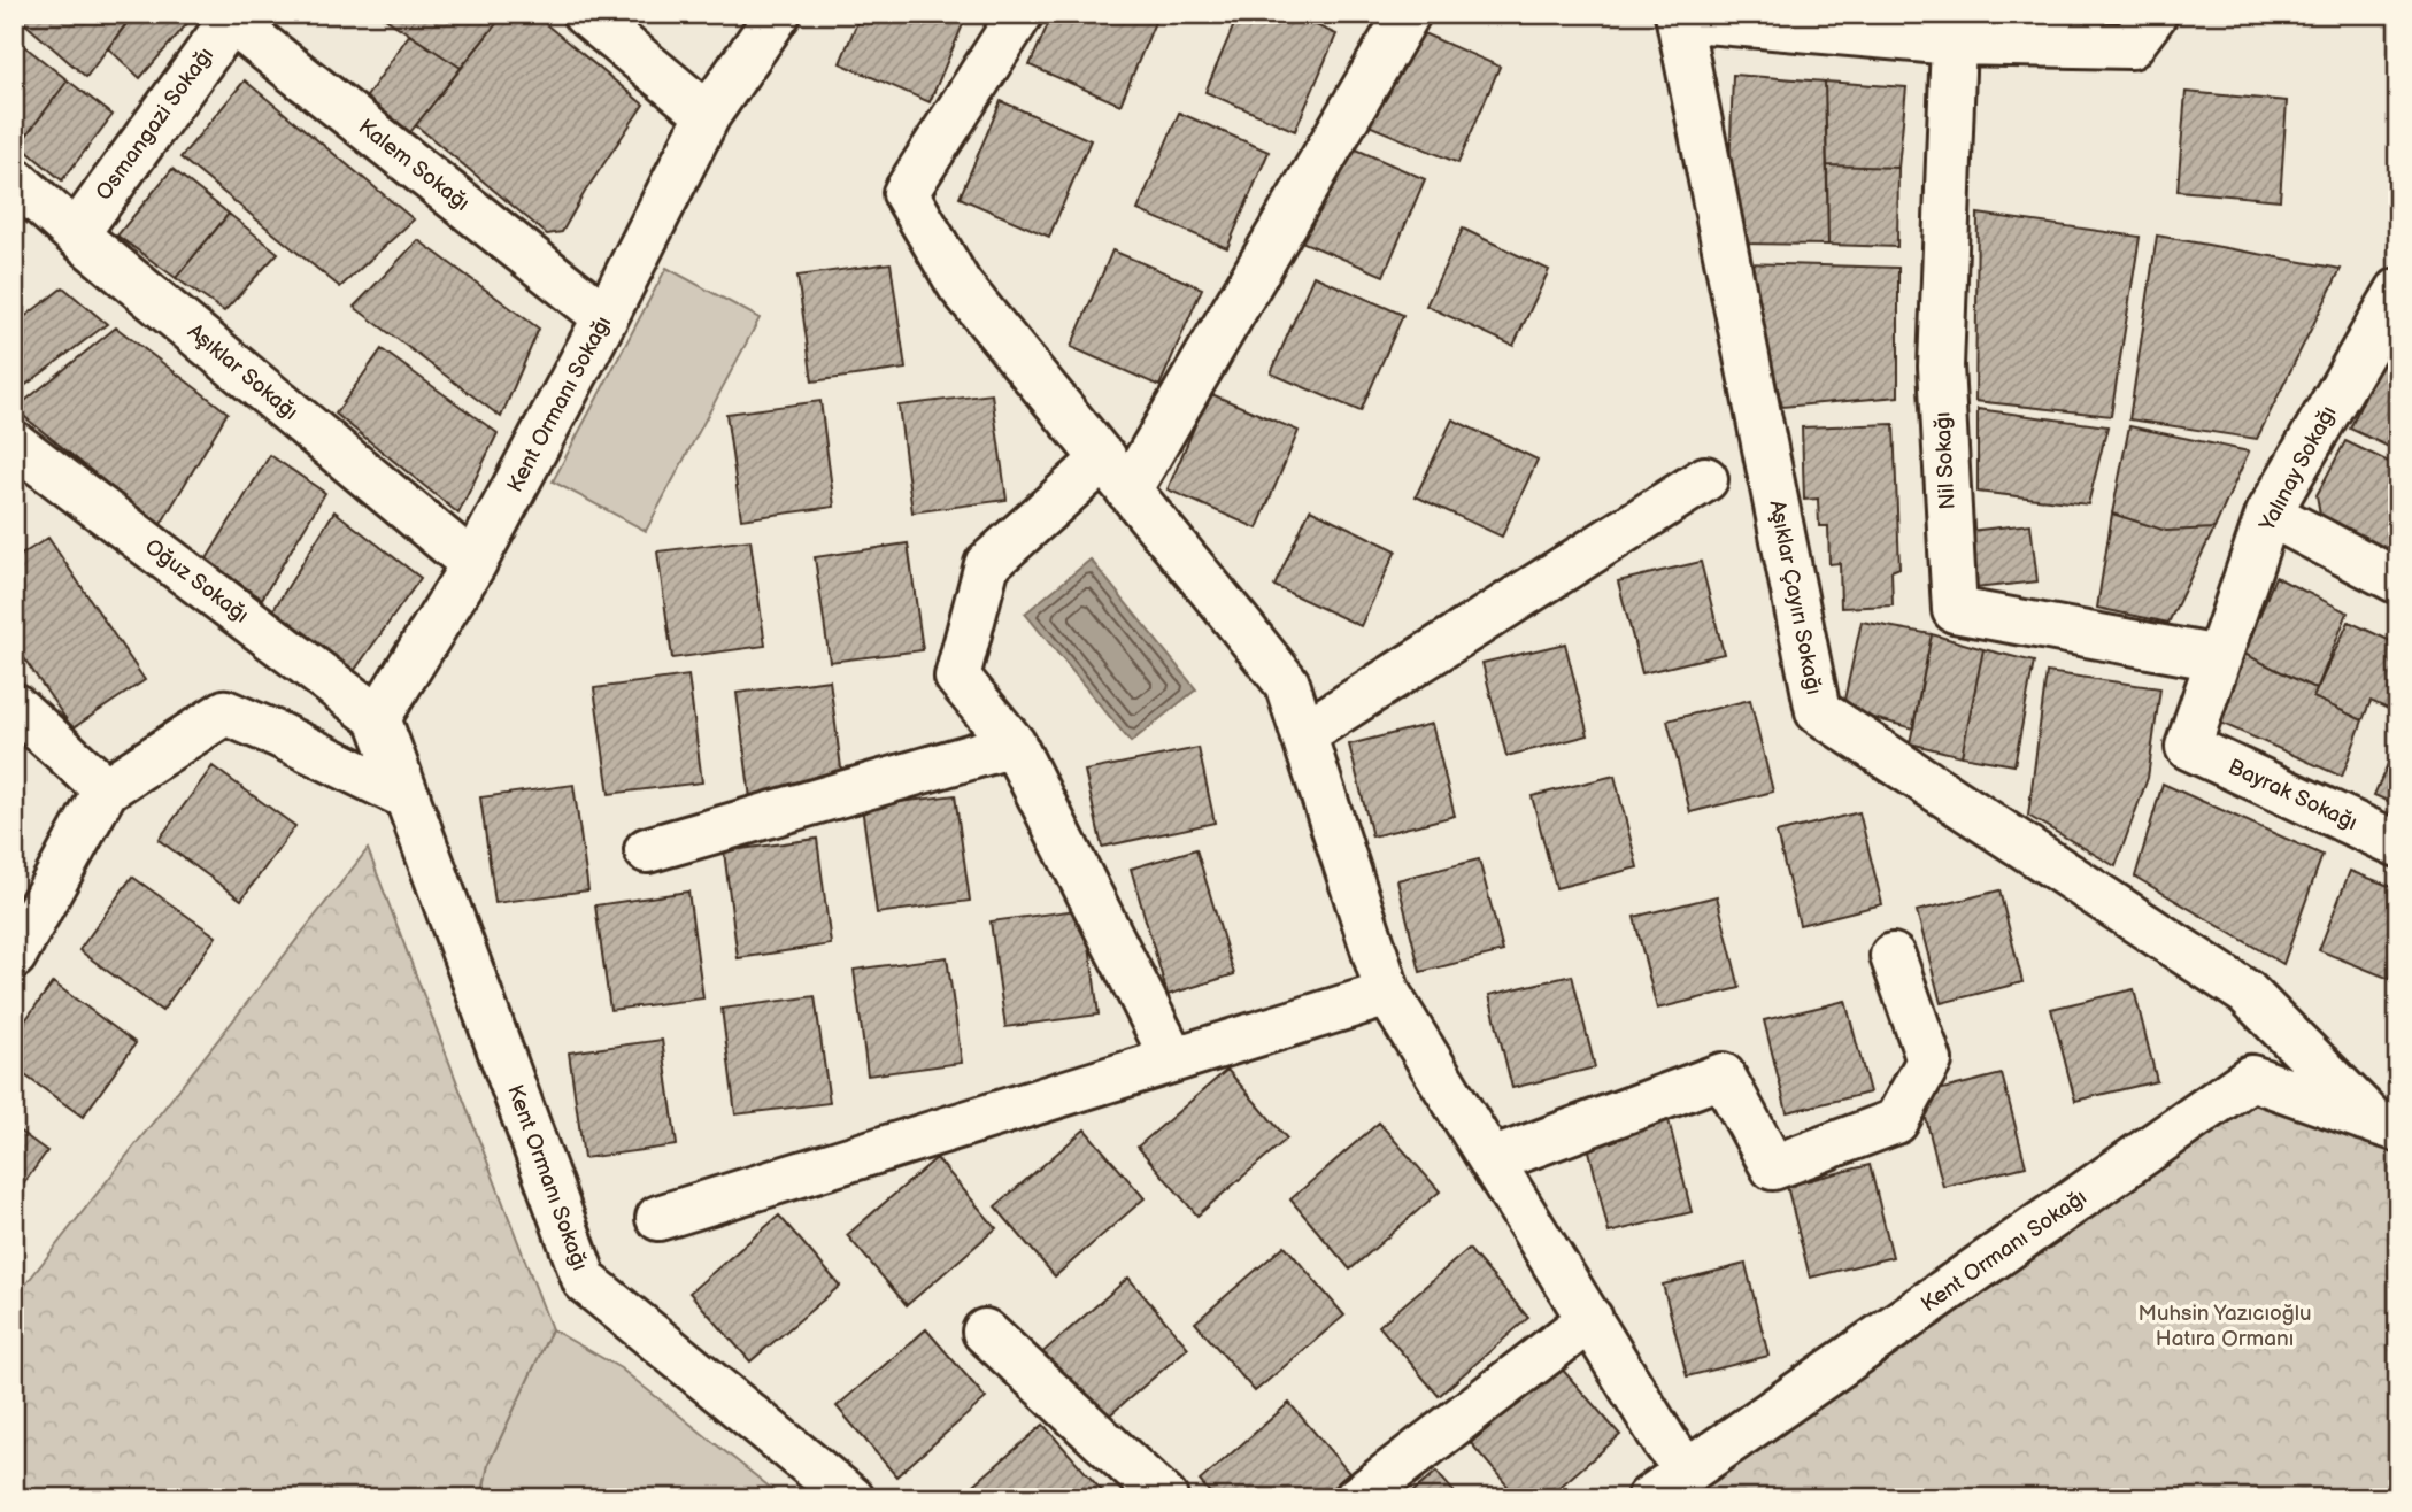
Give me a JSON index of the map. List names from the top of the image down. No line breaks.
{"streets":{"street":["Osmangazi Sokağı","Kalem Sokağı","Aşıklar Sokağı","Kent Ormanı Sokağı","Nil Sokağı","Yalınay Sokağı","Oğuz Sokağı","Aşıklar Çayırı Sokağı","Bayrak Sokağı"]},"crossings":[["Osmangazi Sokağı","Kalem Sokağı"],["Osmangazi Sokağı","Aşıklar Sokağı"],["Kalem Sokağı","Kent Ormanı Sokağı"],["Aşıklar Sokağı","Kent Ormanı Sokağı"],["Kent Ormanı Sokağı","Oğuz Sokağı"],["Kent Ormanı Sokağı","Aşıklar Çayırı Sokağı"],["Nil Sokağı","Yalınay Sokağı"],["Yalınay Sokağı","Bayrak Sokağı"]],"parks":["Muhsin Yazıcıoğlu Hatıra Ormanı"]}
